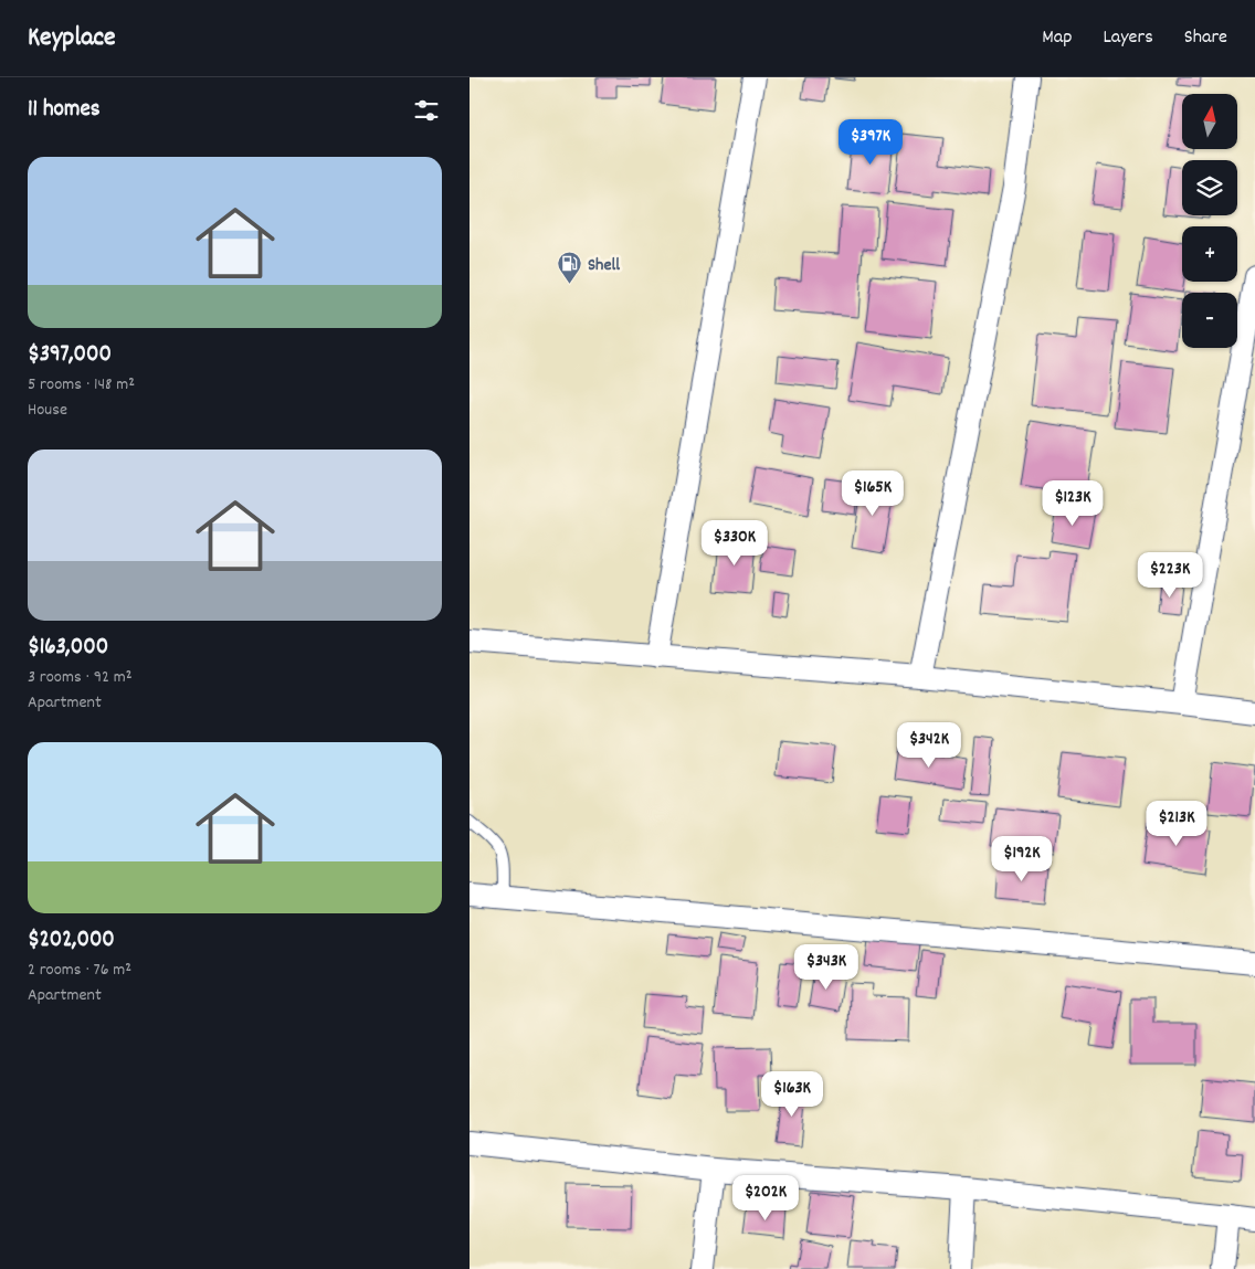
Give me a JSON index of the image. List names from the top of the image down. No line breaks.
{"places":{"fuel station":["Shell"]},"north":"top","page":{"header":"Keyplace","nav":["Map","Layers","Share"],"heading":"11 homes","map_buttons":["+","−"],"price":["$397K","$165K","$123K","$330K","$223K","$342K","$213K","$192K","$343K","$163K","$202K"],"list":[{"name":"$397,000","note":"5 rooms · 148 m² · House"},{"name":"$163,000","note":"3 rooms · 92 m² · Apartment"},{"name":"$202,000","note":"2 rooms · 76 m² · Apartment"}]}}
